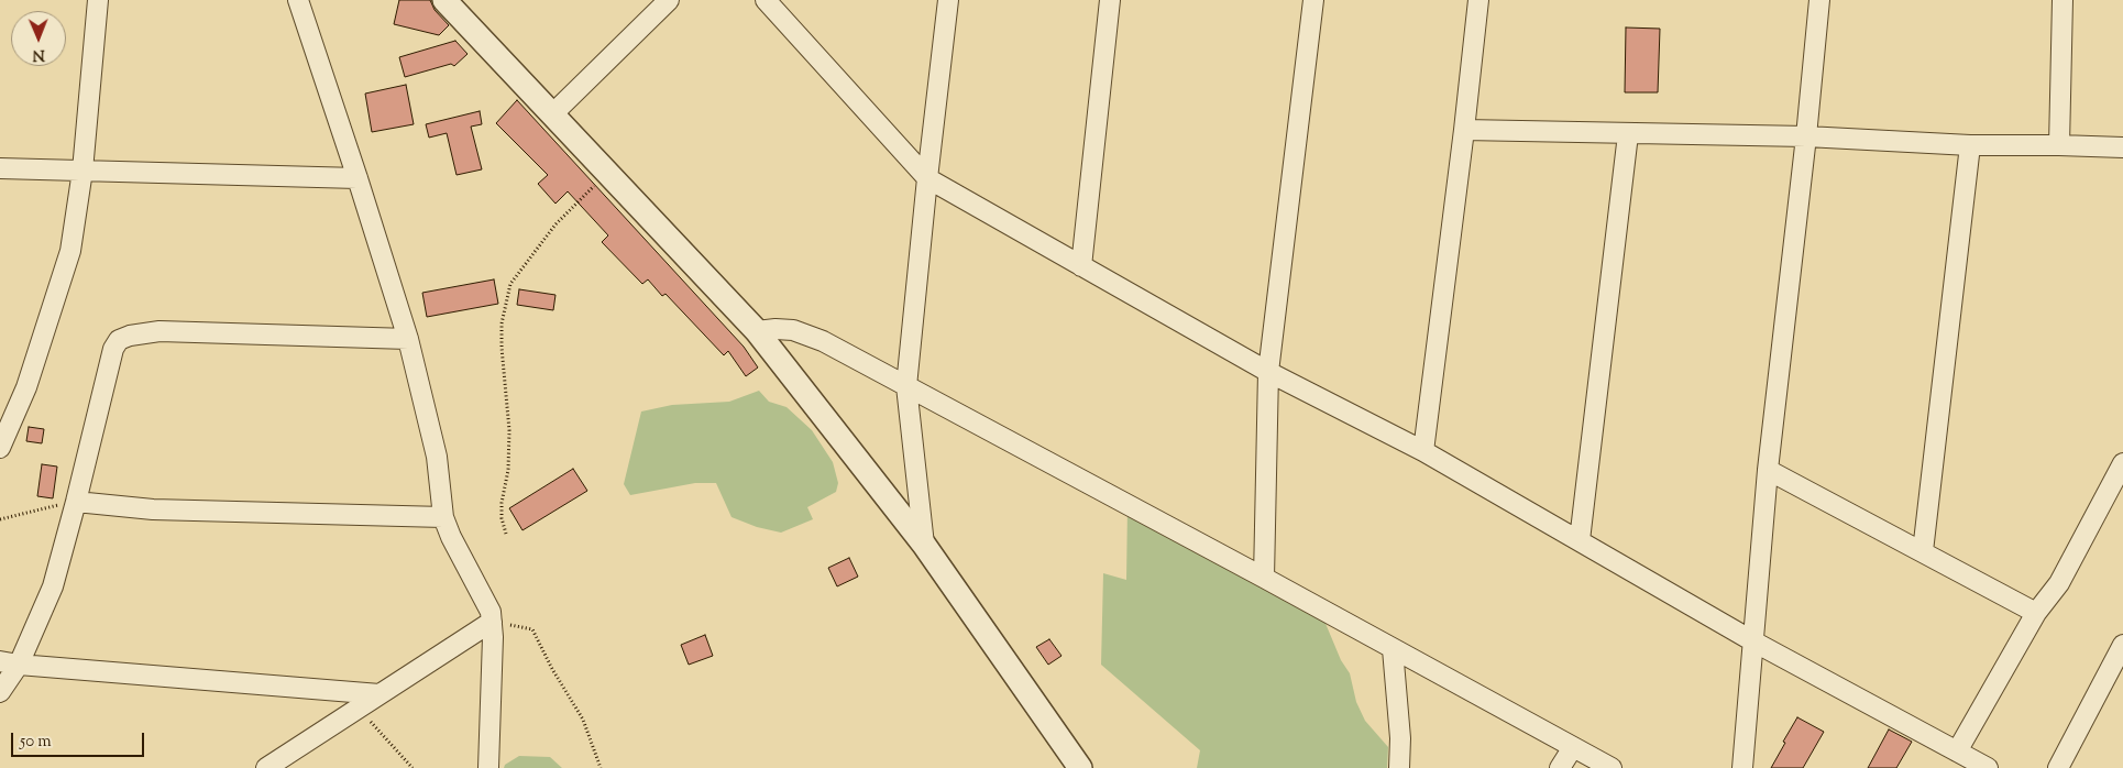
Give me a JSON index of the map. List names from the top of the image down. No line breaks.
{"scale_bar":"50 m","north":"bottom"}
